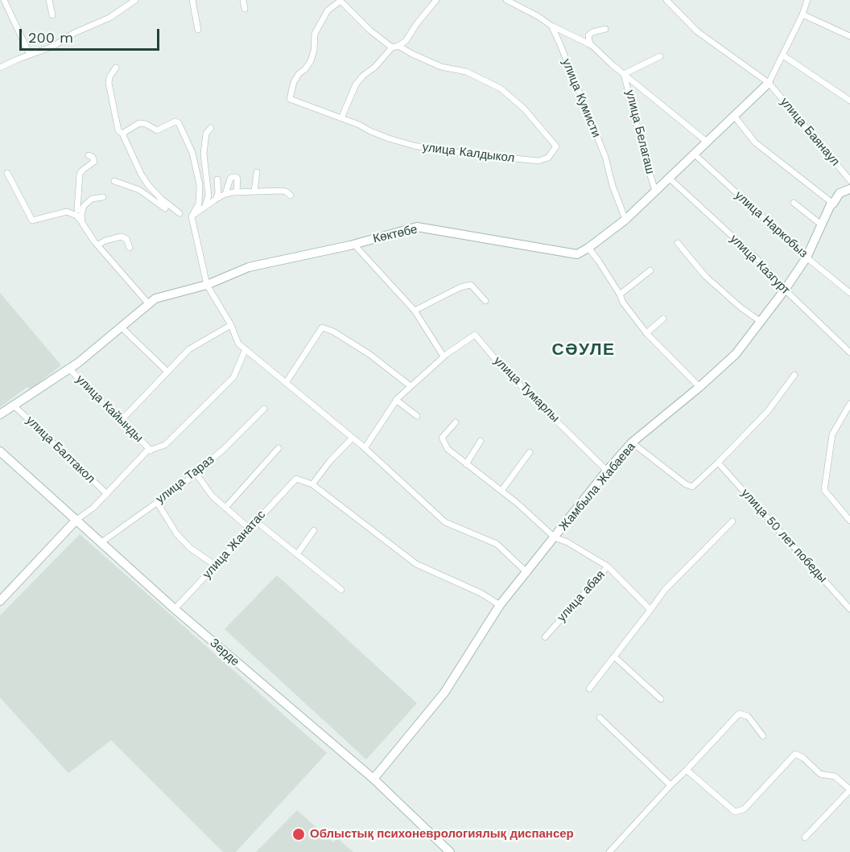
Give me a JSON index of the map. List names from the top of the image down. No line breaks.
{"streets":{"street":["улица Кумисти","улица Белагаш","улица Баянаул","улица Калдыкол","улица Наркобыз","Көктөбе","улица Казгурт","улица Тумарлы","улица Кайынды","улица Балтакол","улица Тараз","Жамбыла Жабаева","улица 50 лет победы","улица Жанатас","улица абая","Зерде"]},"crossings":[["улица Кумисти","улица Белагаш"],["улица Кумисти","Көктөбе"],["улица Белагаш","Көктөбе"],["улица Баянаул","Көктөбе"],["улица Наркобыз","Көктөбе"],["улица Наркобыз","Жамбыла Жабаева"],["Көктөбе","улица Казгурт"],["Көктөбе","улица Кайынды"],["Көктөбе","улица Балтакол"],["улица Казгурт","Жамбыла Жабаева"],["улица Тумарлы","Жамбыла Жабаева"],["улица Тараз","Зерде"],["Жамбыла Жабаева","Зерде"],["улица Жанатас","Зерде"]],"districts":["СӘУЛЕ"],"places":["Облыстық психоневрологиялық диспансер"],"scale_bar":"200 m"}
